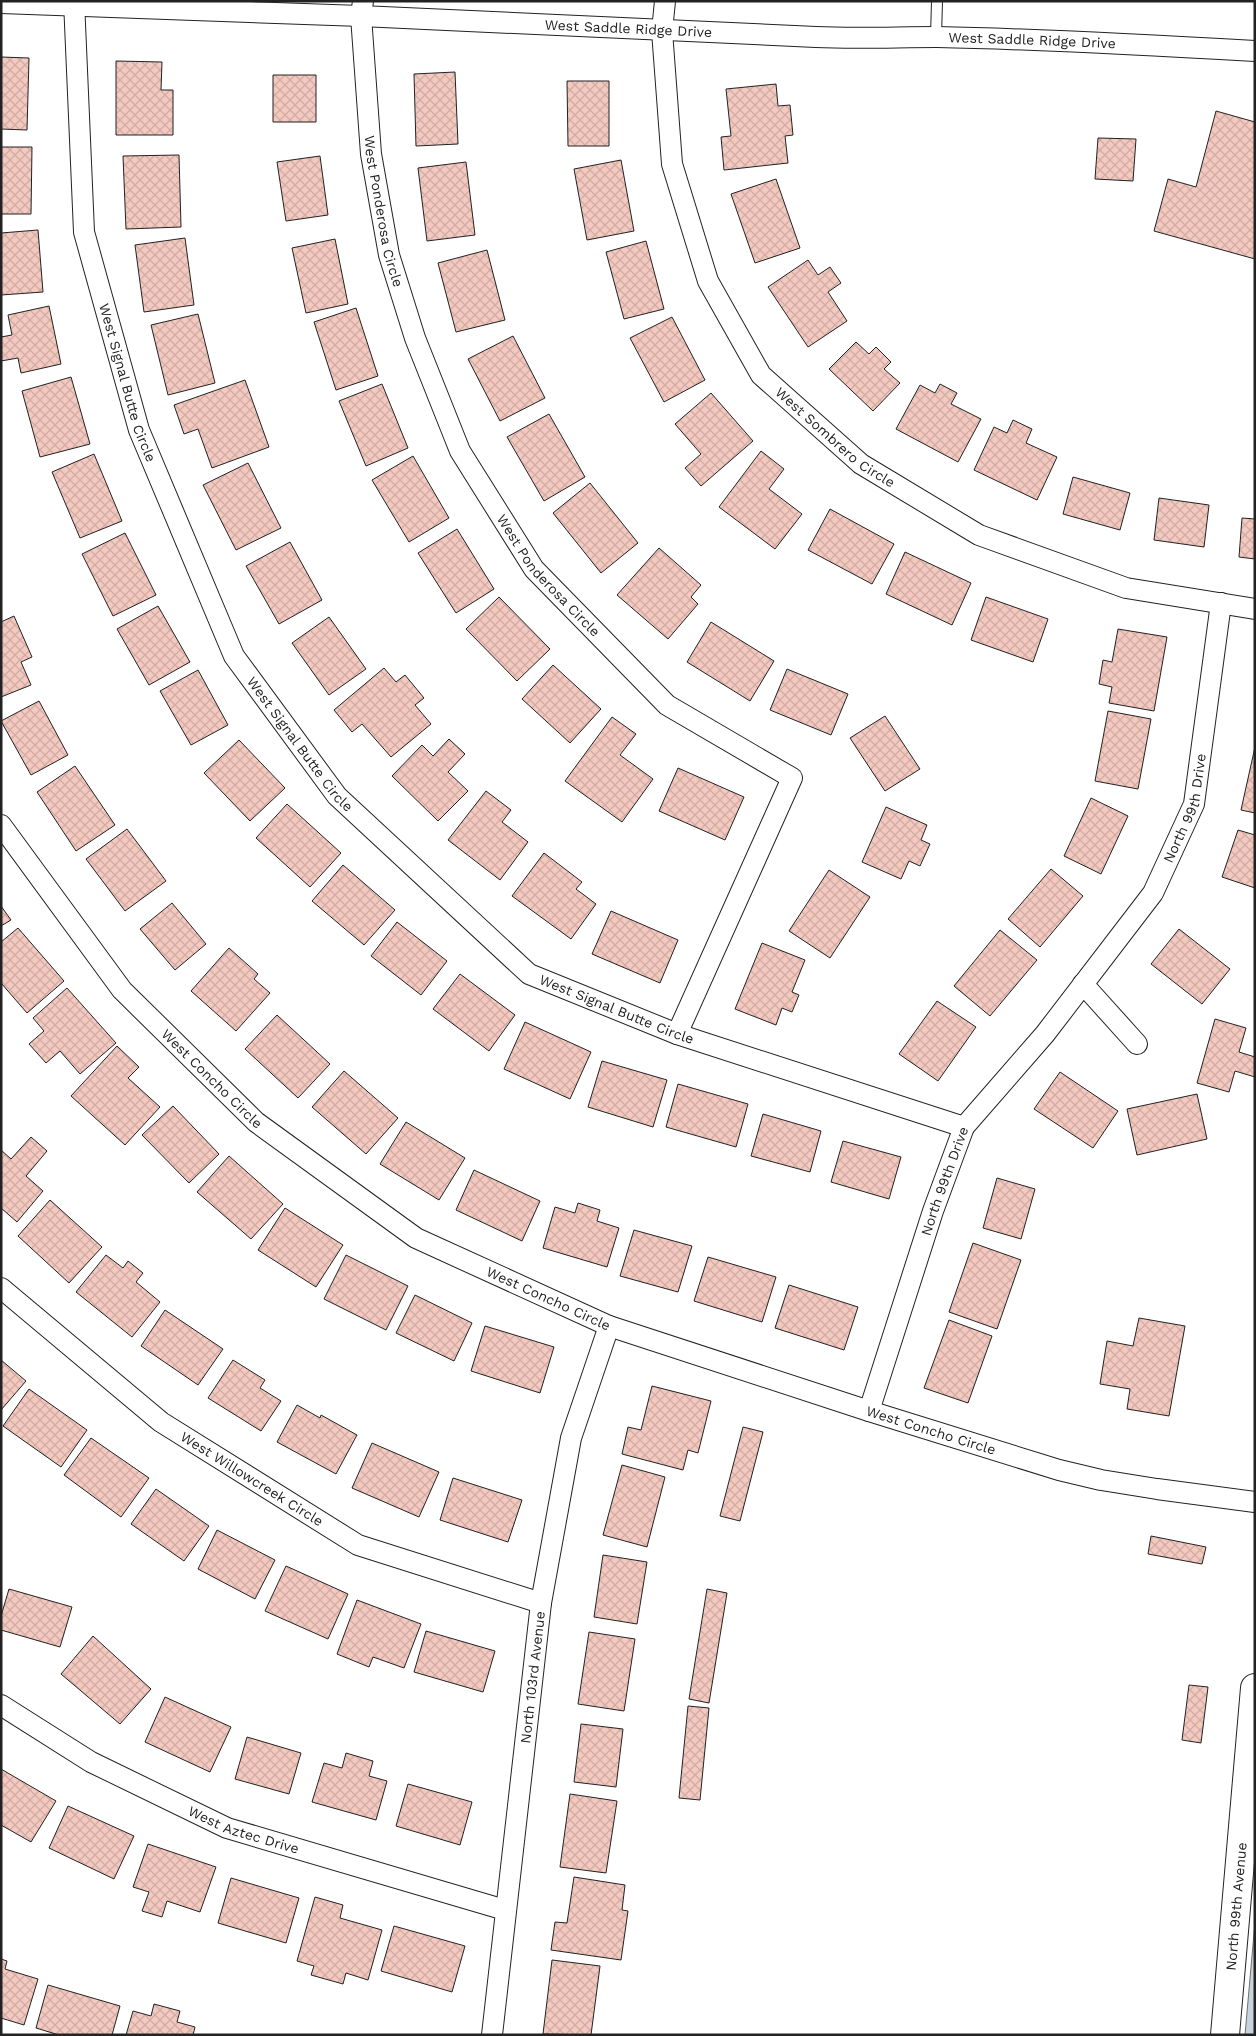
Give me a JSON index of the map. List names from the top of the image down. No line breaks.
{"streets":{"main road":["North 99th Avenue"],"street":["West Saddle Ridge Drive","West Ponderosa Circle","West Signal Butte Circle","West Sombrero Circle","North 99th Drive","West Concho Circle","West Willowcreek Circle","North 103rd Avenue","West Aztec Drive"]},"crossings":[["West Saddle Ridge Drive","West Ponderosa Circle"],["West Saddle Ridge Drive","West Signal Butte Circle"],["West Saddle Ridge Drive","West Sombrero Circle"],["West Ponderosa Circle","West Signal Butte Circle"],["West Signal Butte Circle","North 99th Drive"],["West Sombrero Circle","North 99th Drive"],["North 99th Drive","West Concho Circle"],["West Concho Circle","North 103rd Avenue"],["West Willowcreek Circle","North 103rd Avenue"],["North 103rd Avenue","West Aztec Drive"]]}
